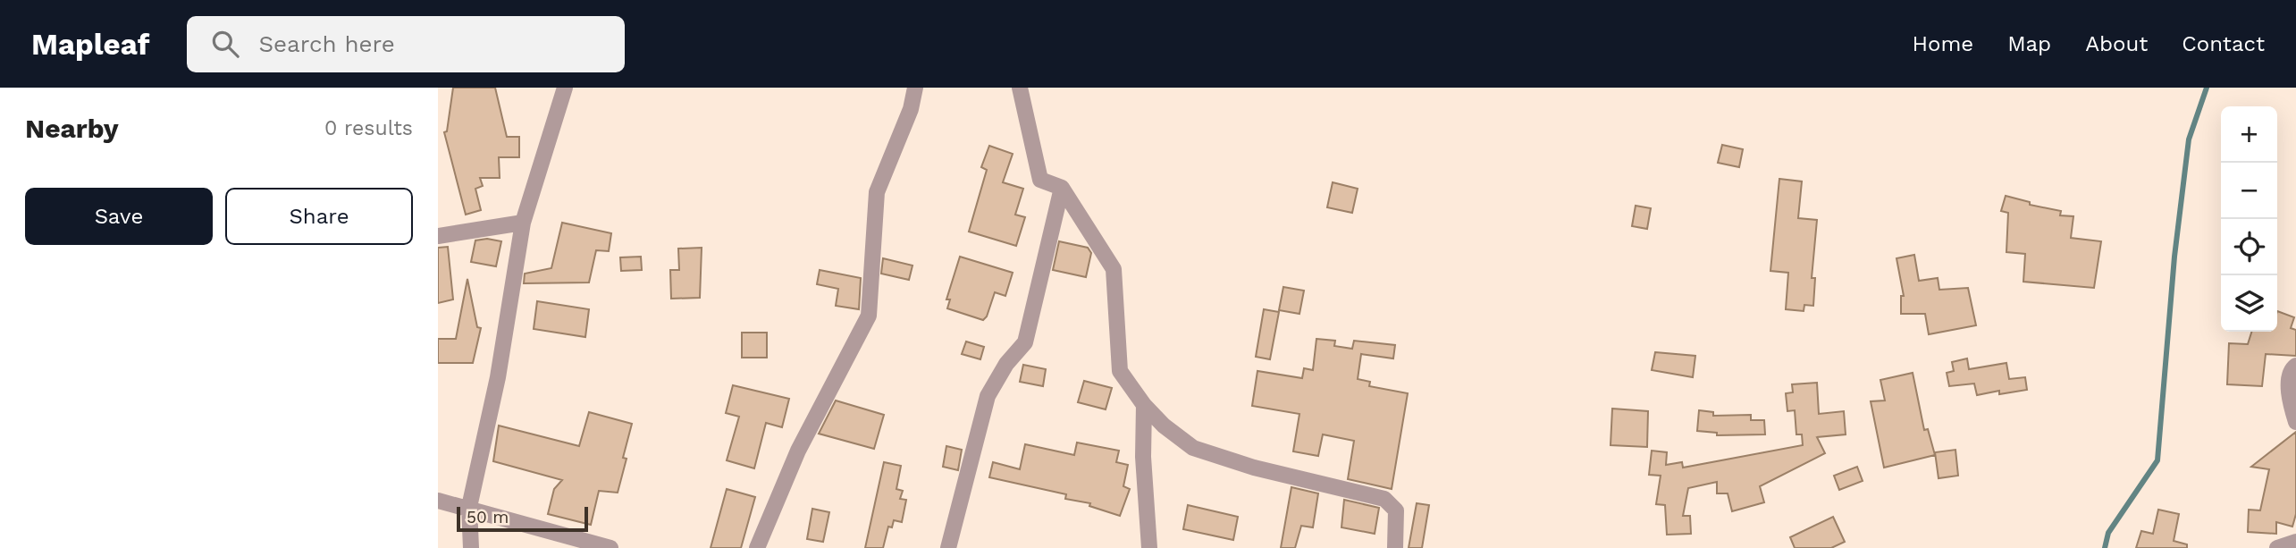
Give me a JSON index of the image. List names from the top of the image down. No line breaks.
{"scale_bar":"50 m","page":{"header":"Mapleaf","search":"Search here","nav":["Home","Map","About","Contact"],"heading":["Nearby","0 results"],"map_buttons":["+","−"],"buttons":["Save","Share"],"scale":"50 m"}}
